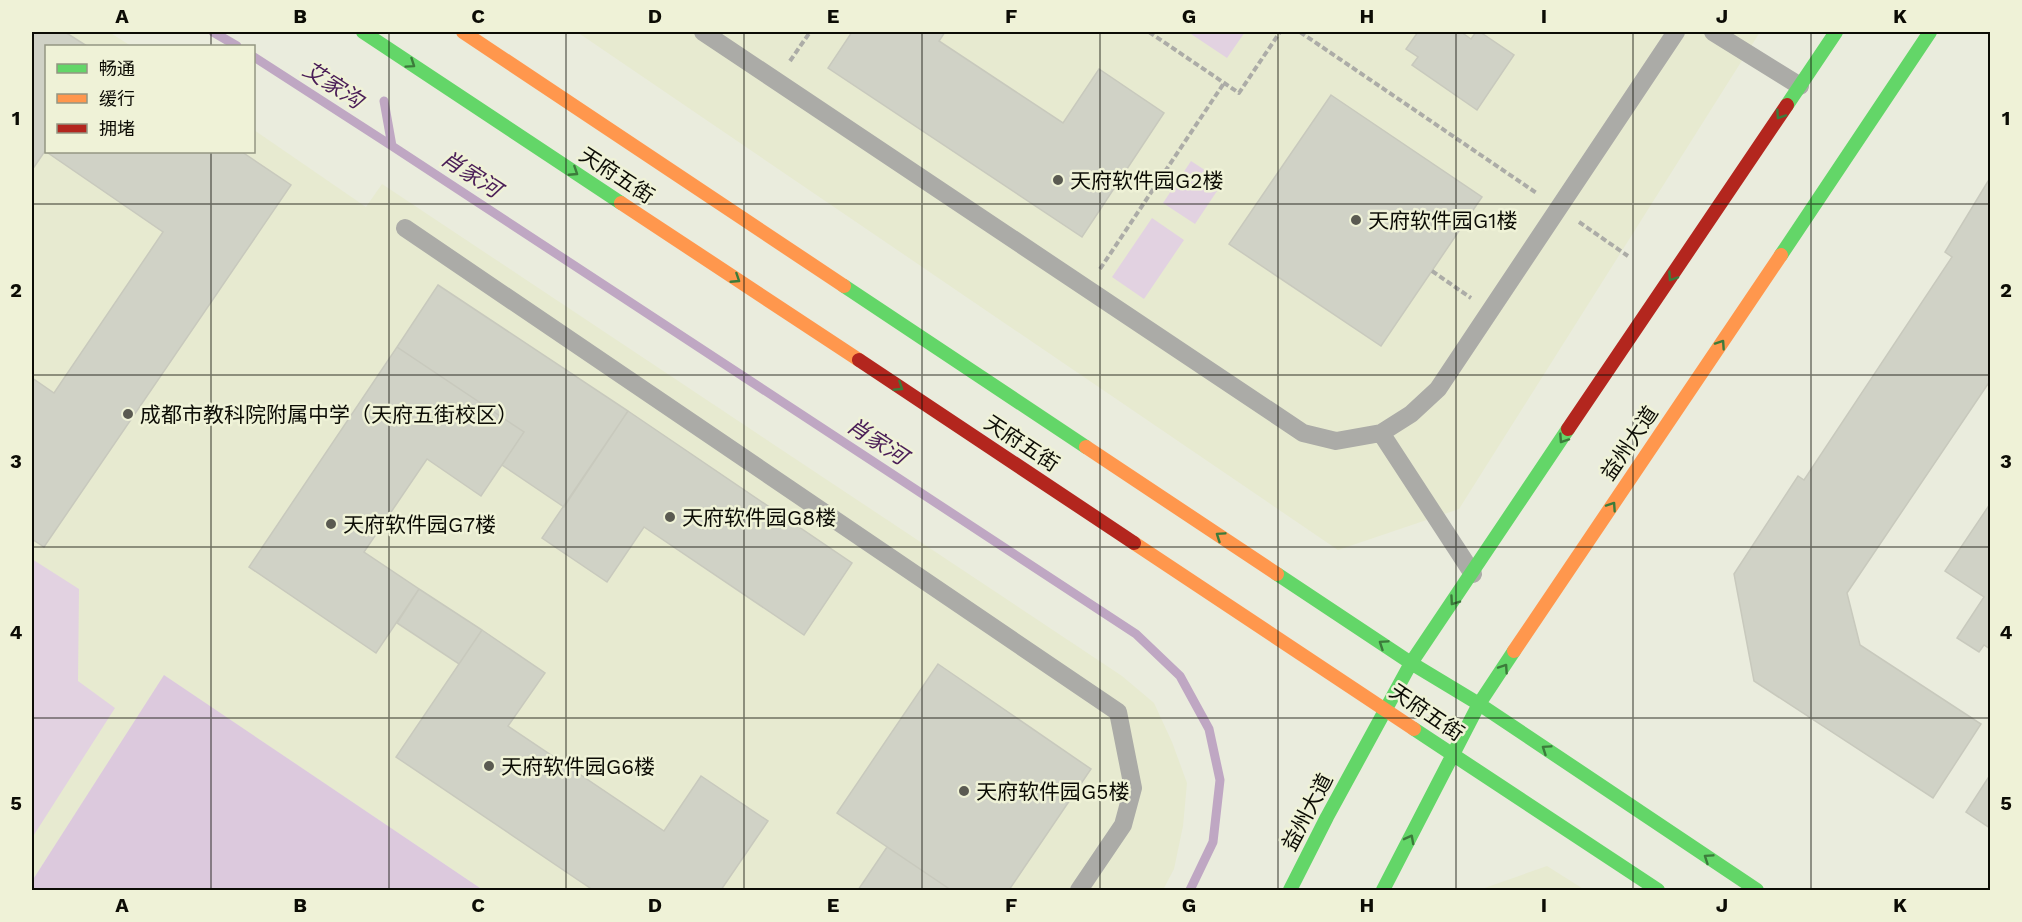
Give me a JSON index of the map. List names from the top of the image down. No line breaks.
{"streets":{"street":["天府五街","益州大道"]},"crossings":[["天府五街","益州大道"]],"water":["艾家沟","肖家河"],"places":["天府软件园G2楼","天府软件园G1楼","成都市教科院附属中学（天府五街校区）","天府软件园G8楼","天府软件园G7楼","天府软件园G6楼","天府软件园G5楼"],"legend":["畅通","缓行","拥堵"],"grid":{"columns":["A","B","C","D","E","F","G","H","I","J","K"],"rows":["1","2","3","4","5"]}}
